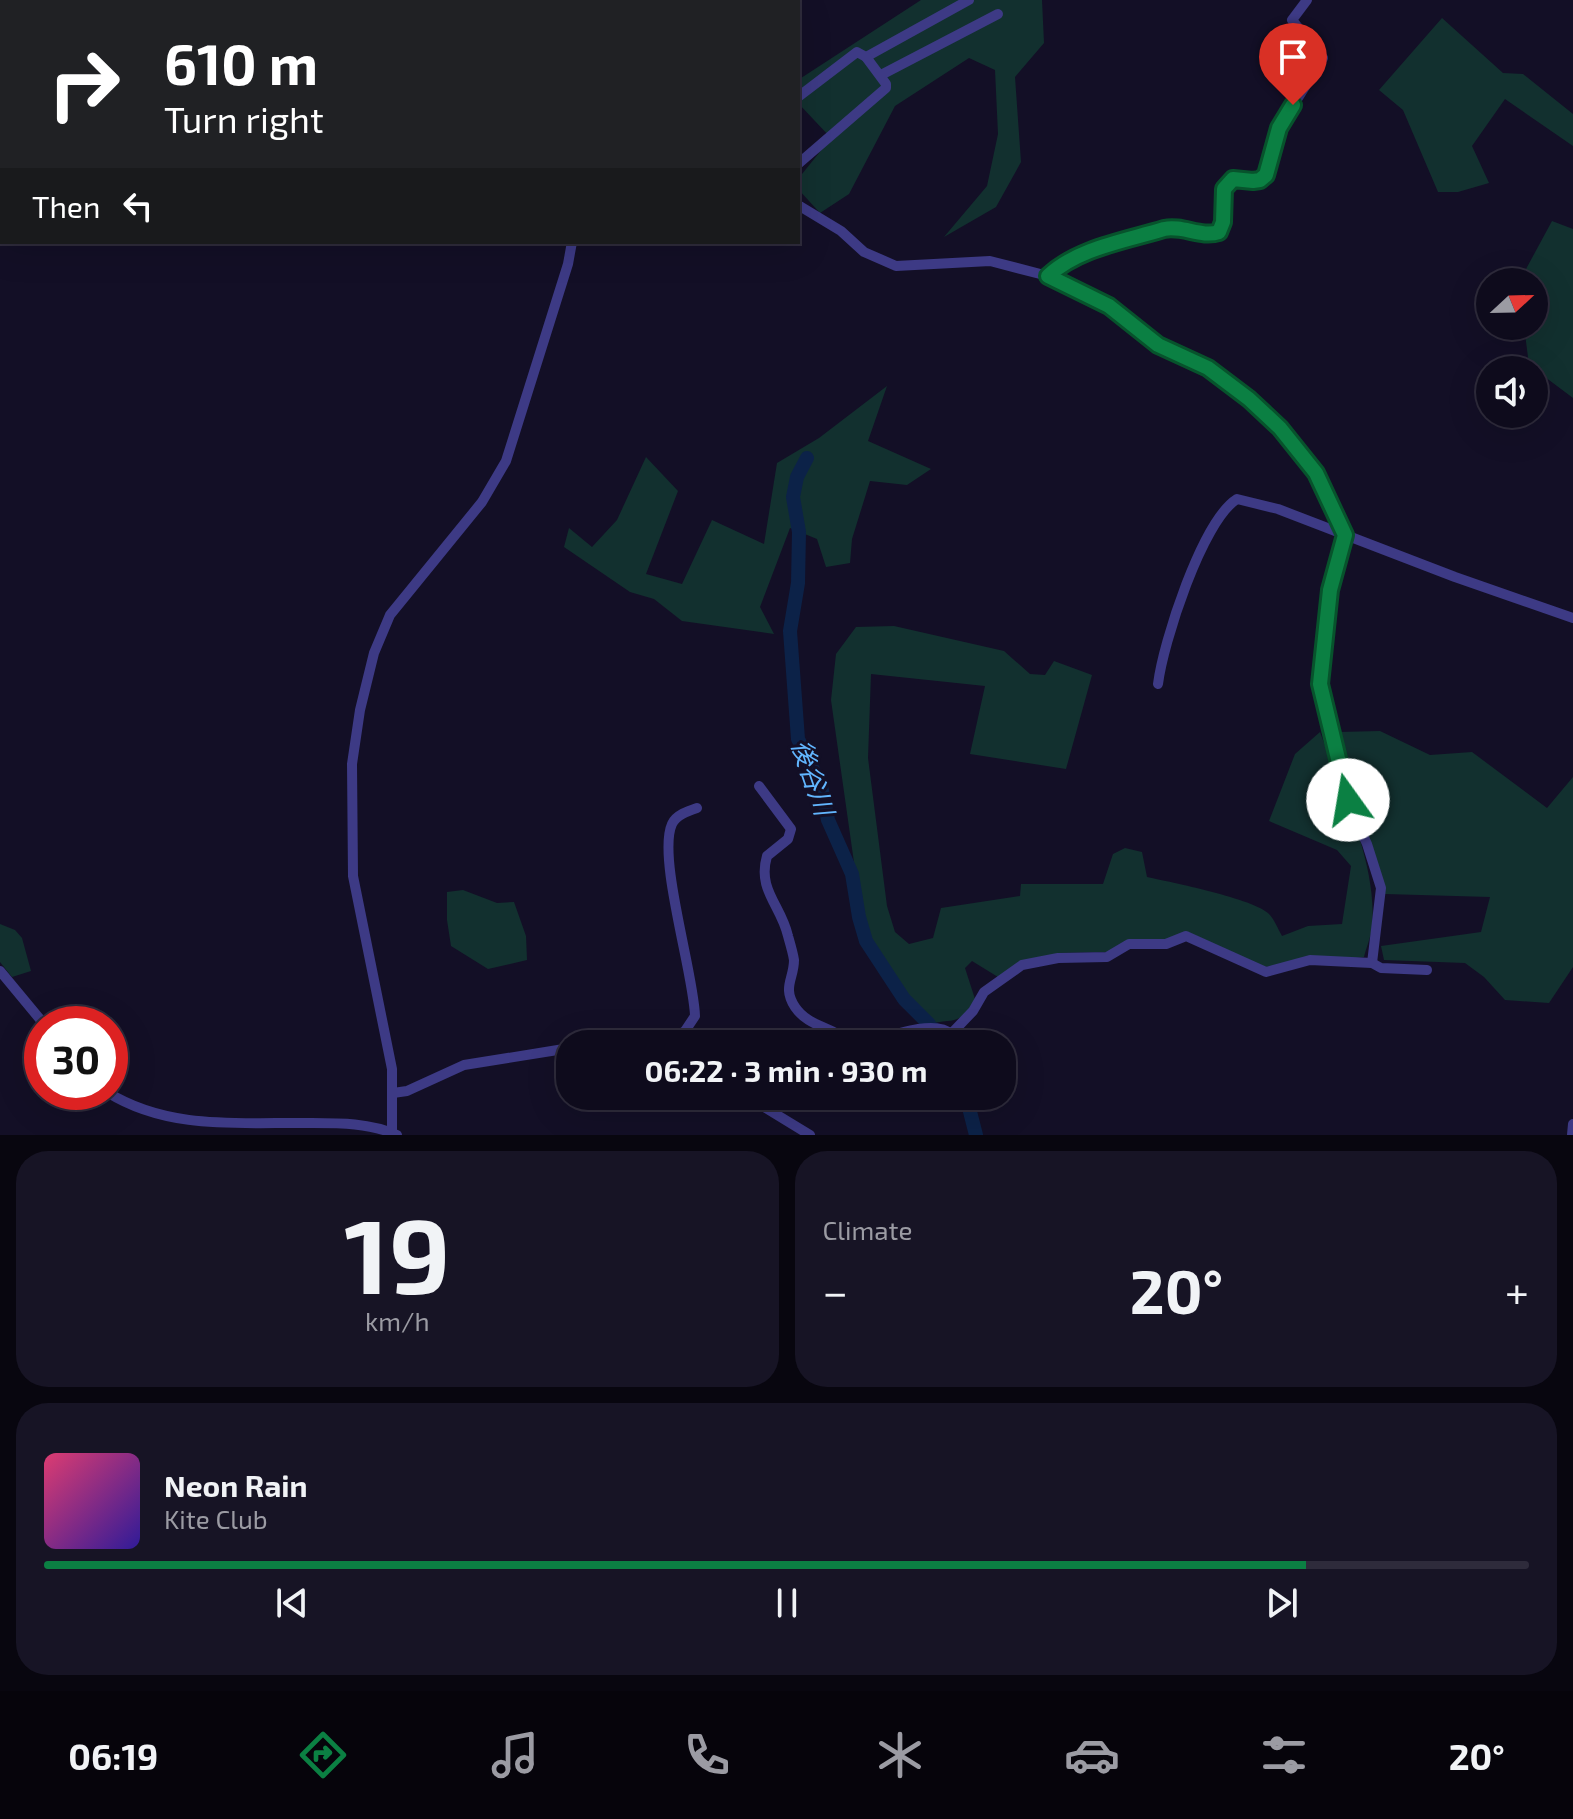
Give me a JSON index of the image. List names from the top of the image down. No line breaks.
{"water":["後谷川"],"north":"right","page":{"turn":["610 m","Turn right"],"then":"Then","limit":"30","trip":"06:22 · 3 min · 930 m","tile":[["19","km/h"],"Climate"],"heat":["−","20°","+"],"song":["Neon Rain","Kite Club"],"tabs":["06:19","20°"]}}
